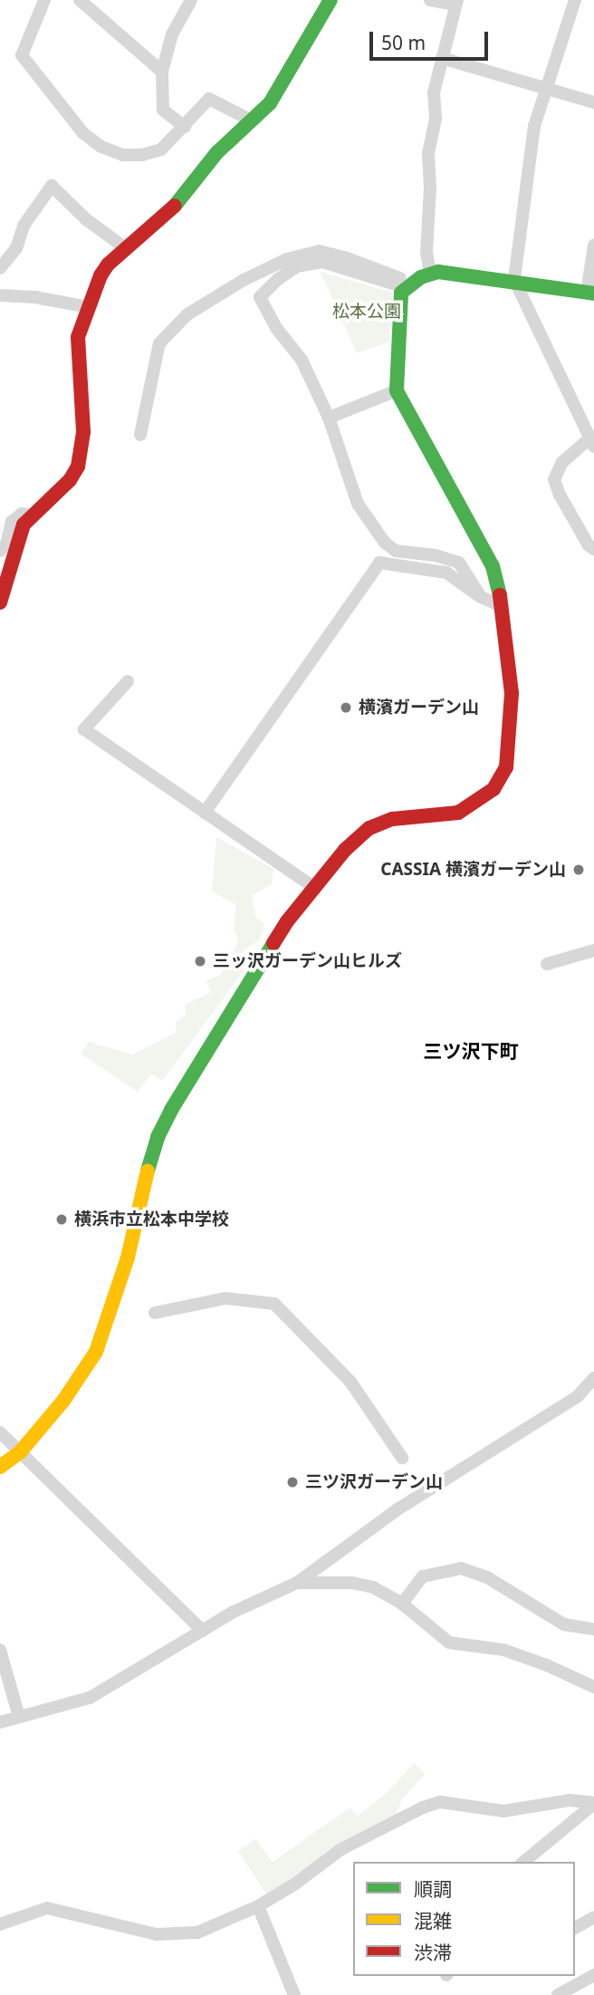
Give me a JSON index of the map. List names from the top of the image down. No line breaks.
{"districts":["三ツ沢下町"],"parks":["松本公園"],"places":["横濱ガーデン山","CASSIA 横濱ガーデン山","三ッ沢ガーデン山ヒルズ","横浜市立松本中学校","三ツ沢ガーデン山"],"legend":["順調","混雑","渋滞"],"scale_bar":"50 m"}
